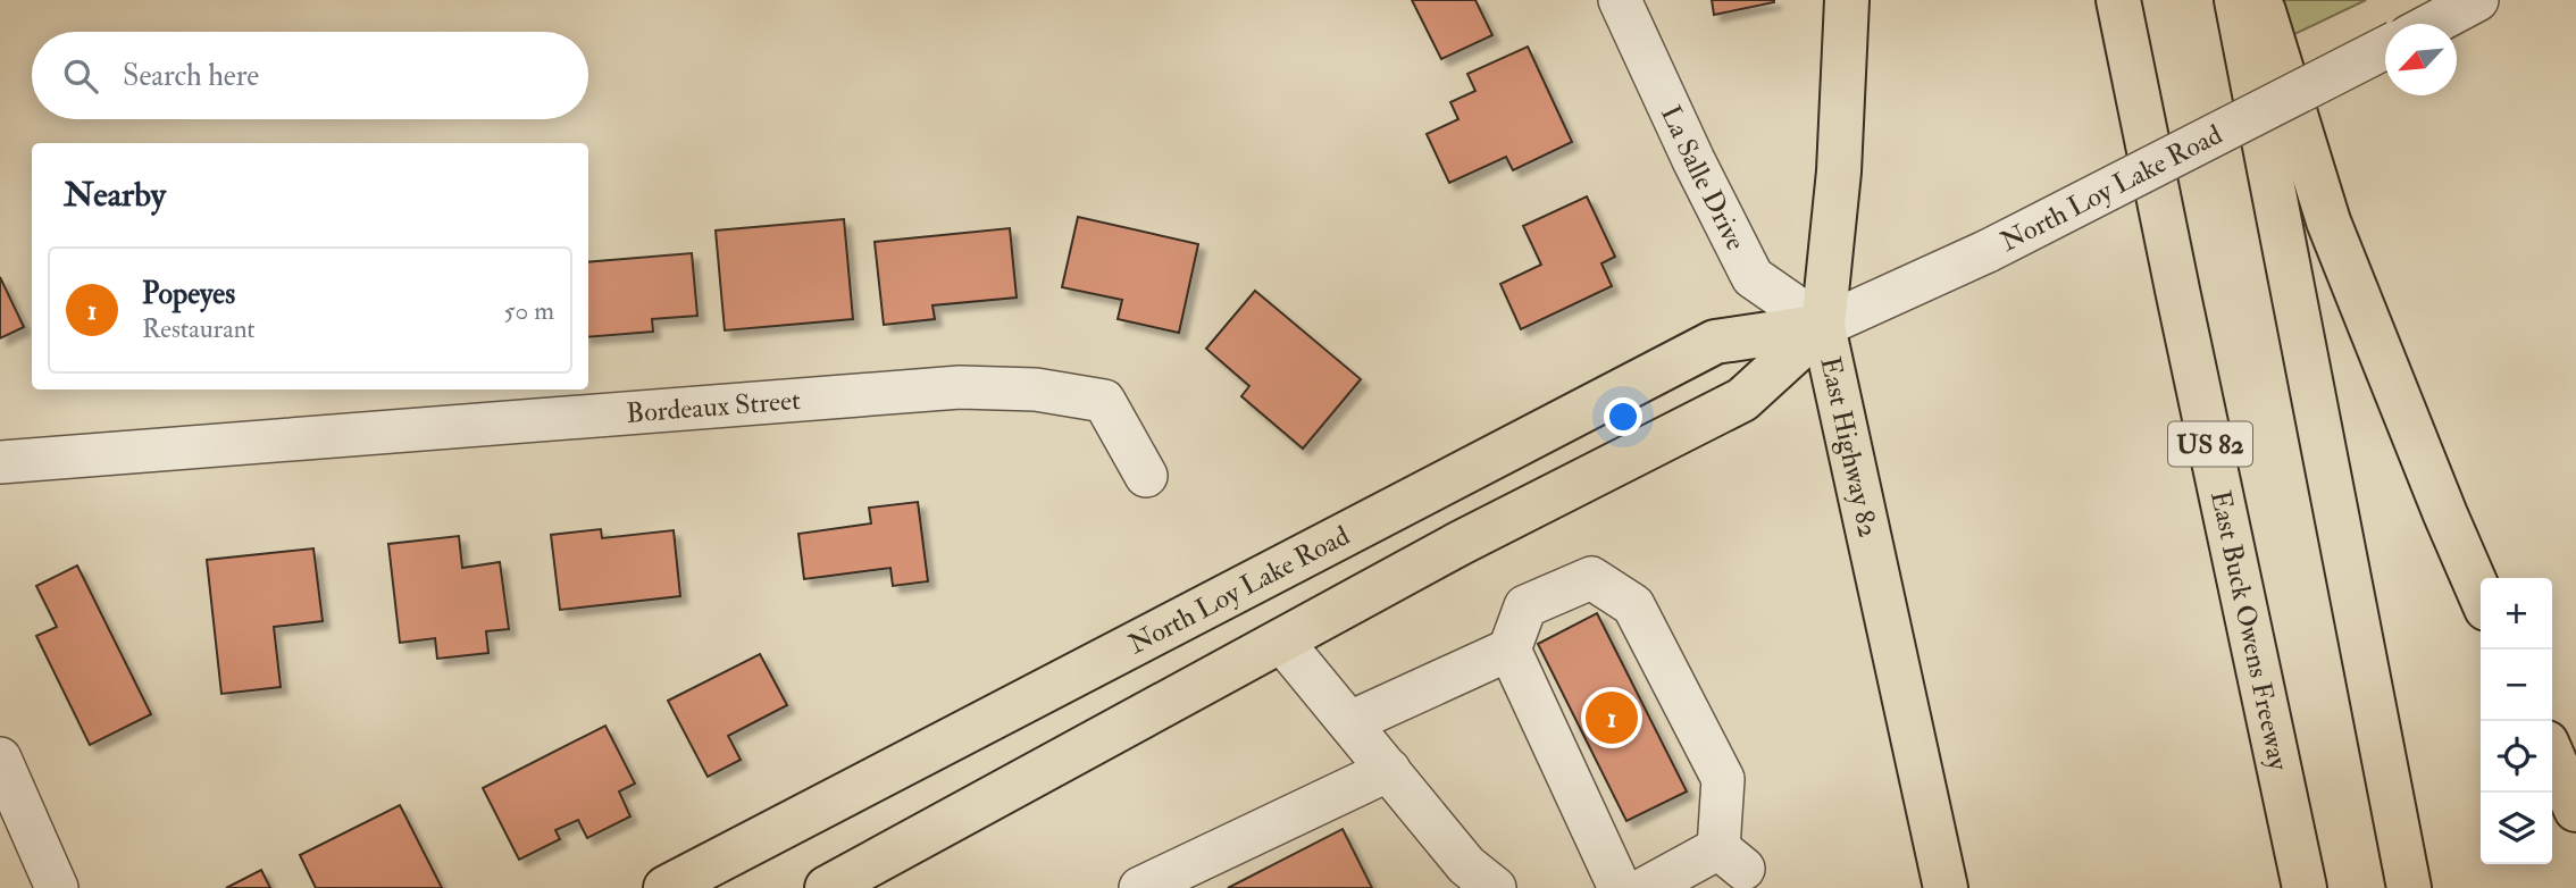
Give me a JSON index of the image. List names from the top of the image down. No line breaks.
{"streets":{"main road":["North Loy Lake Road","US 82","East Highway 82","East Buck Owens Freeway"],"street":["La Salle Drive","Bordeaux Street"]},"crossings":[["La Salle Drive","North Loy Lake Road"],["La Salle Drive","East Highway 82"],["North Loy Lake Road","East Highway 82"]],"north":"bottom left","page":{"search":"Search here","heading":"Nearby","list":[{"mark":"1","name":"Popeyes","note":"Restaurant","value":"50 m"}],"map_buttons":["+","−"],"pins":"1"}}
